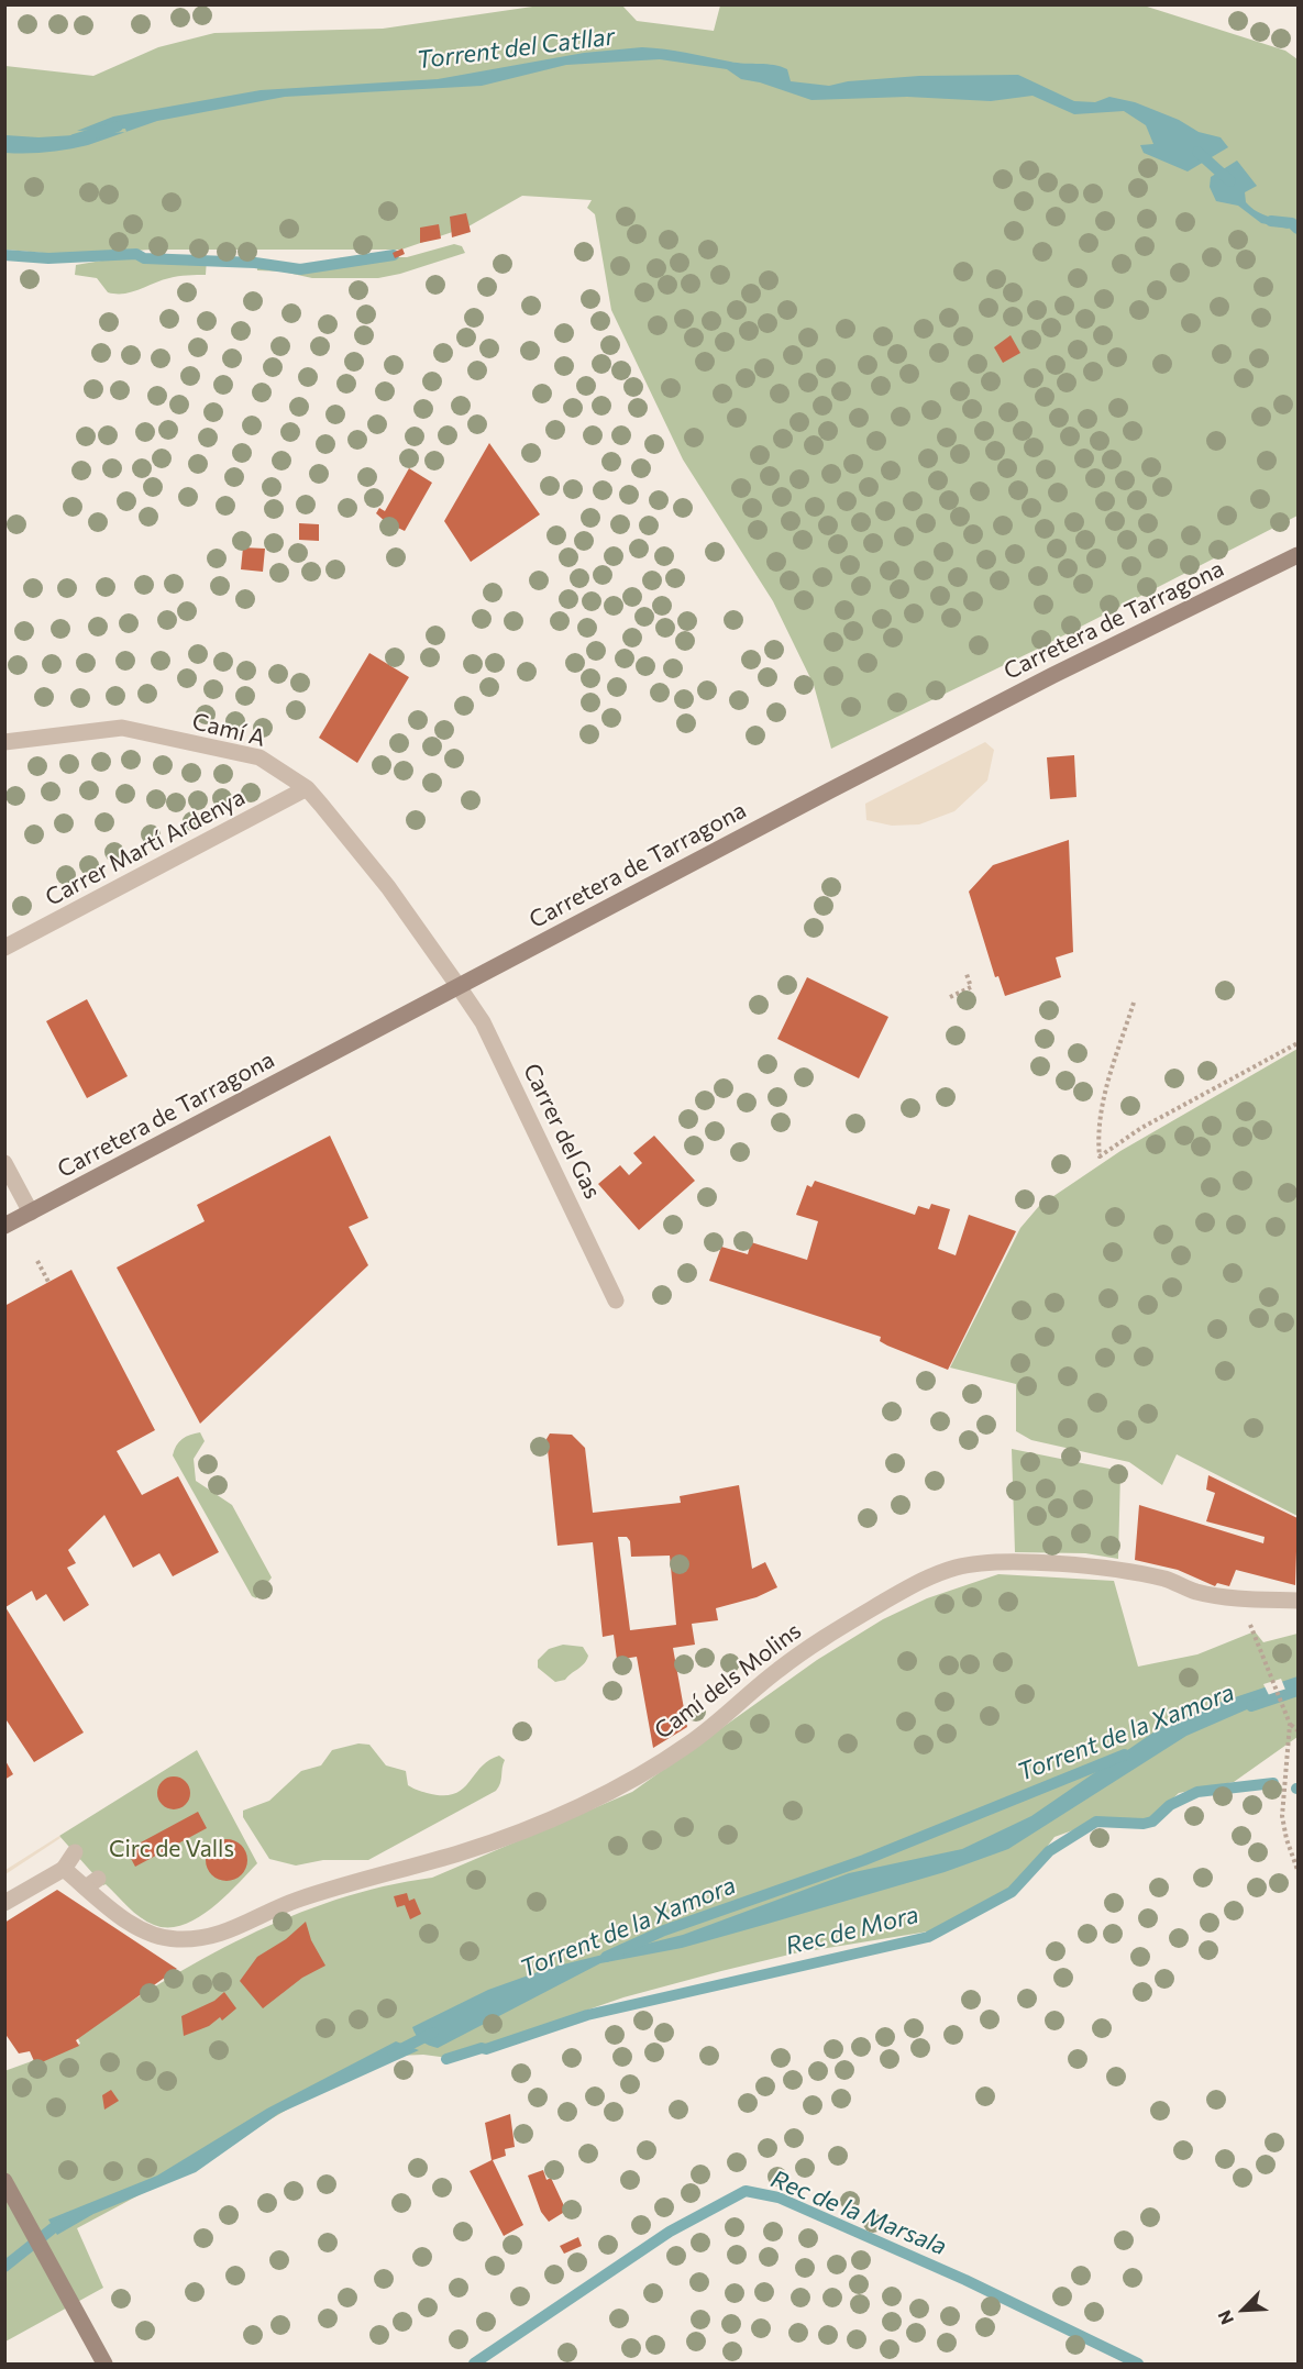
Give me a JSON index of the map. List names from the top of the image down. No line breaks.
{"streets":{"main road":["Carretera de Tarragona"],"street":["Camí A","Carrer Martí Ardenya","Carrer del Gas","Camí dels Molins"]},"crossings":[["Carretera de Tarragona","Camí A"],["Carretera de Tarragona","Carrer del Gas"],["Camí A","Carrer Martí Ardenya"],["Camí A","Carrer del Gas"]],"water":["Torrent del Catllar","Torrent de la Xamora","Rec de Mora","Rec de la Marsala"],"parks":["Circ de Valls"],"north":"bottom left"}
